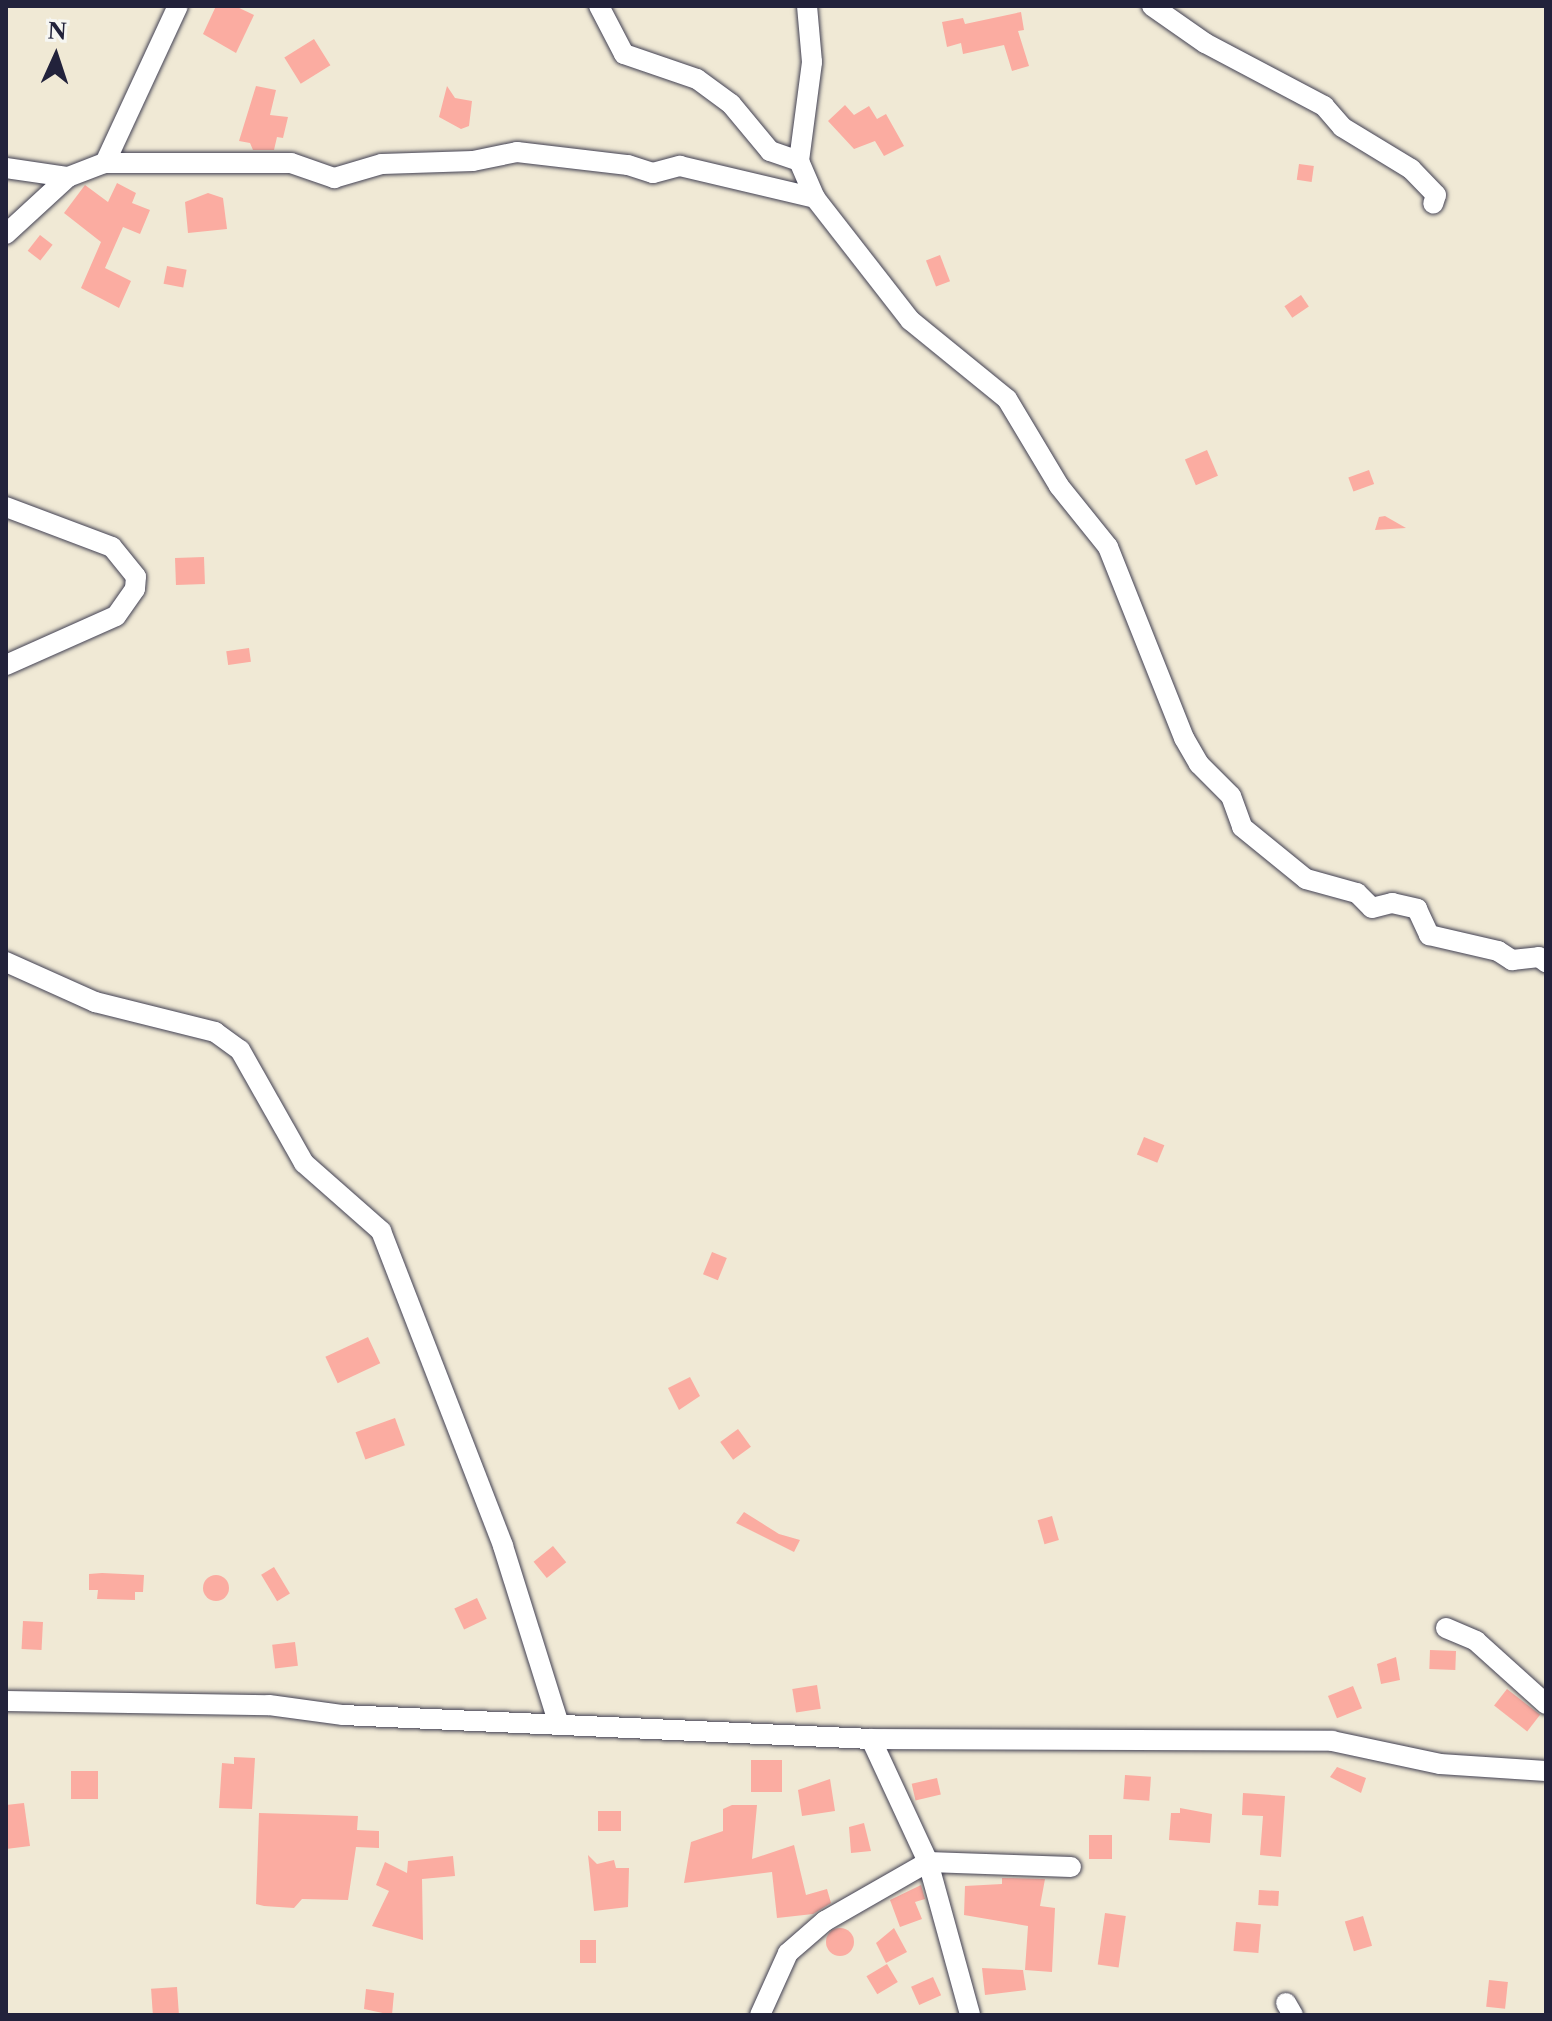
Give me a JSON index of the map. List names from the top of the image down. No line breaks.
{"north":"top"}
